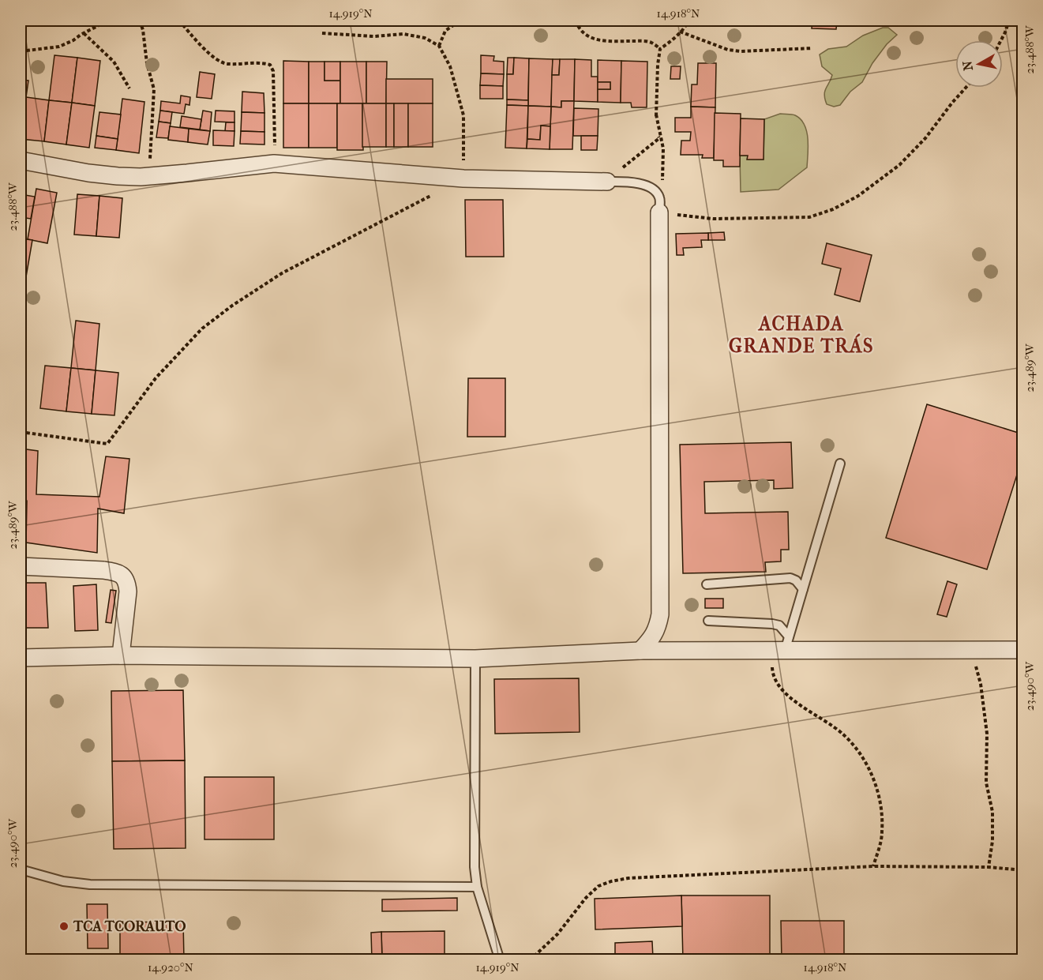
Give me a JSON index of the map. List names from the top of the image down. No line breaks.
{"districts":["ACHADA GRANDE TRÁS"],"places":["TCA TCORAUTO"],"north":"left","coordinates":["14.919°N","14.918°N","23.488°W","23.489°W","23.490°W","14.920°N"]}
